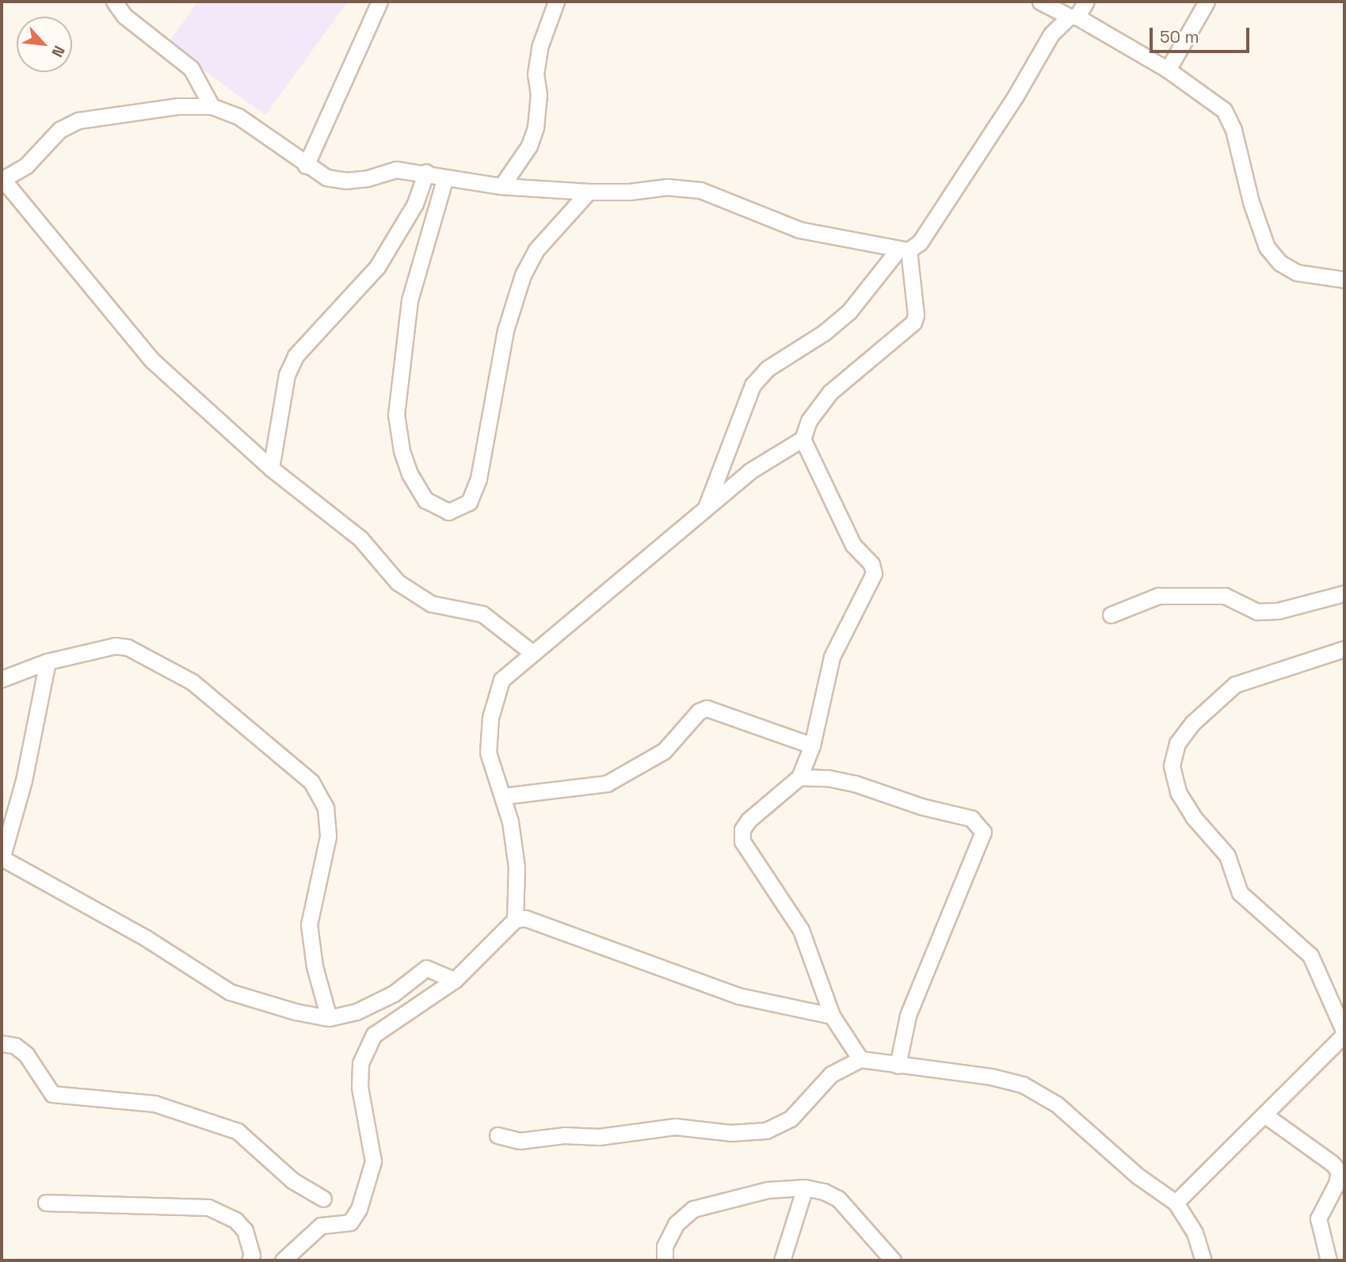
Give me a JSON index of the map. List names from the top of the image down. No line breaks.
{"scale_bar":"50 m","north":"bottom right"}
